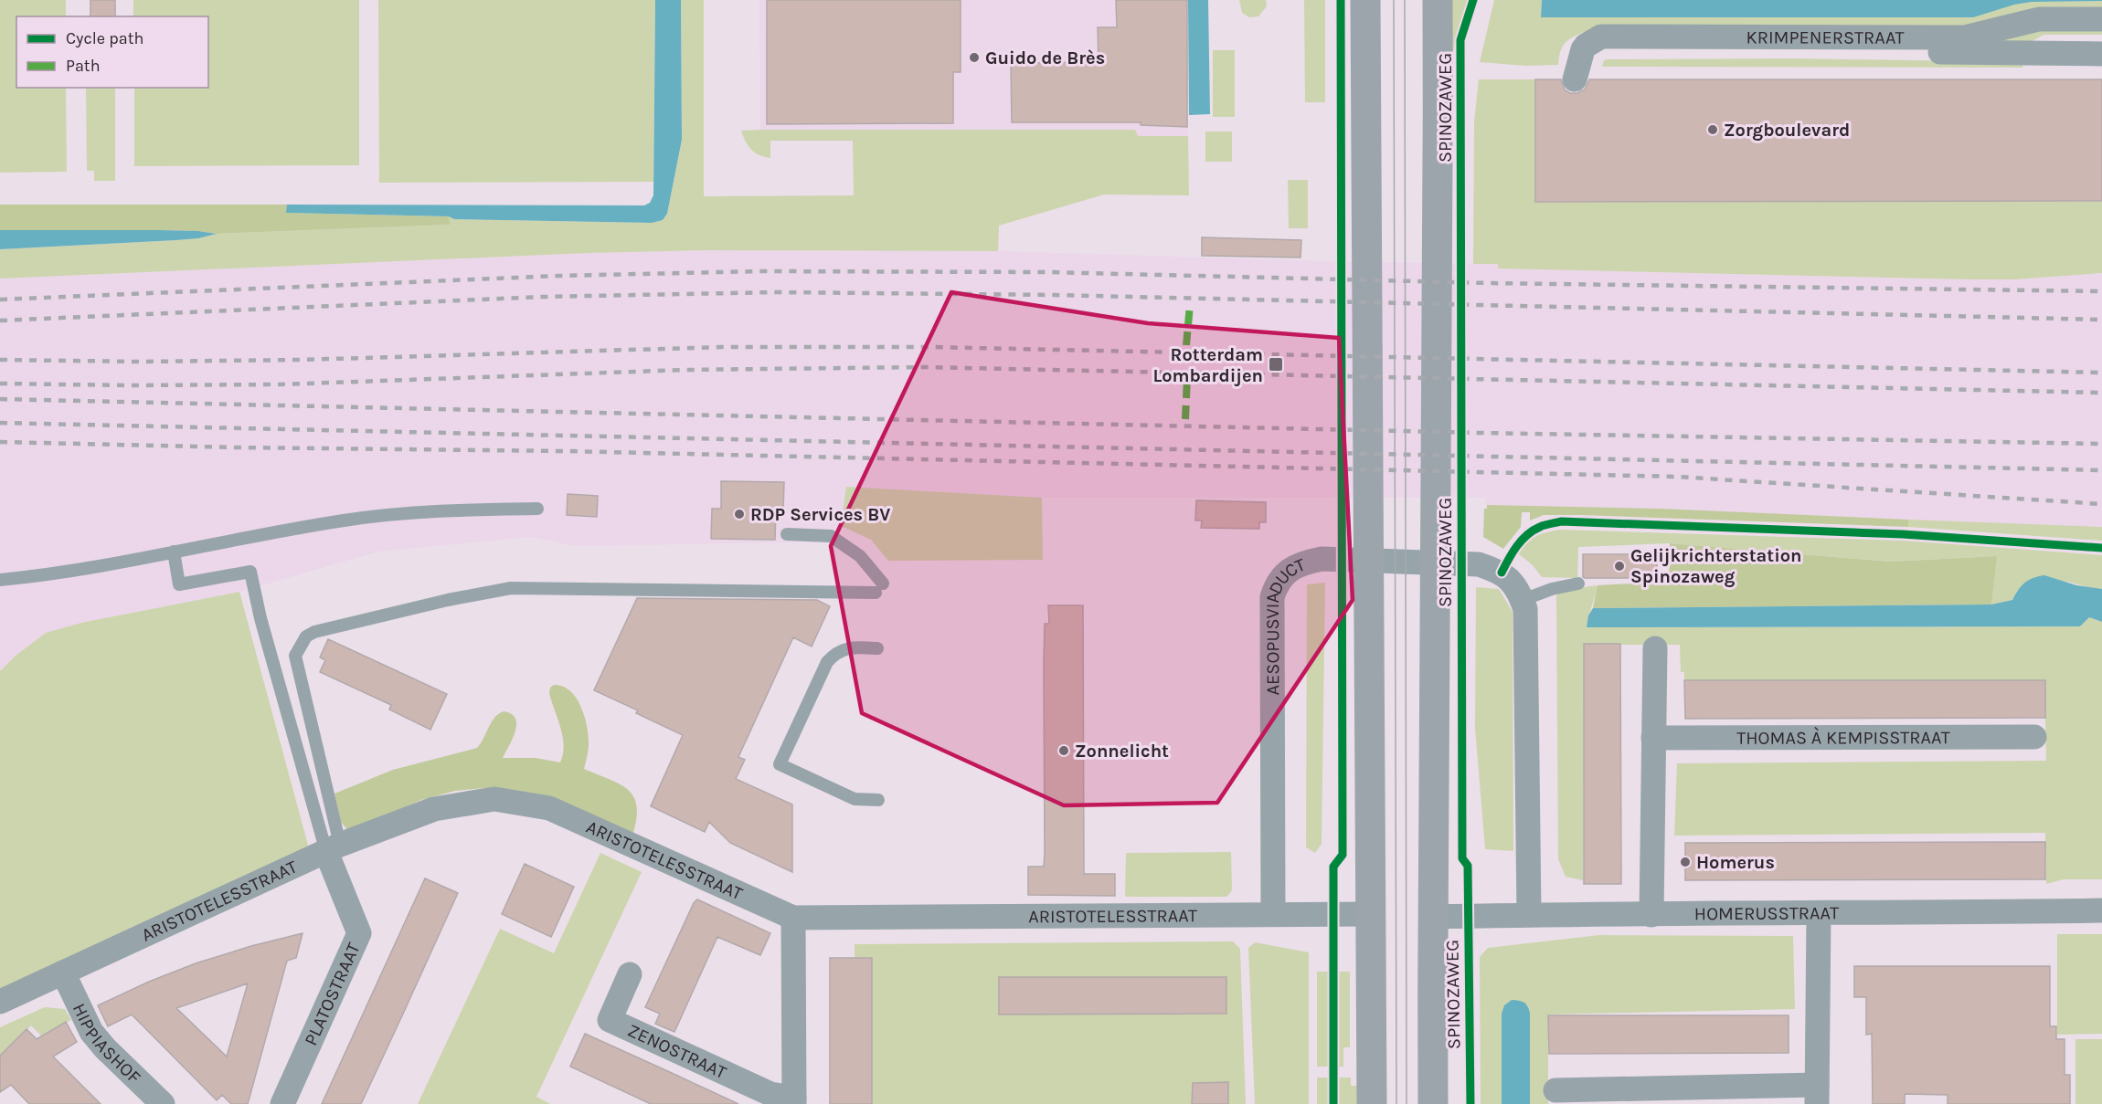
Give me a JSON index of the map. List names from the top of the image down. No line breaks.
{"streets":{"main road":["SPINOZAWEG"],"street":["KRIMPENERSTRAAT","AESOPUSVIADUCT","THOMAS À KEMPISSTRAAT","ARISTOTELESSTRAAT","HOMERUSSTRAAT","PLATOSTRAAT","HIPPIASHOF","ZENOSTRAAT"]},"crossings":[["SPINOZAWEG","HOMERUSSTRAAT"],["AESOPUSVIADUCT","ARISTOTELESSTRAAT"],["AESOPUSVIADUCT","HOMERUSSTRAAT"],["ARISTOTELESSTRAAT","PLATOSTRAAT"],["ARISTOTELESSTRAAT","HIPPIASHOF"],["ARISTOTELESSTRAAT","ZENOSTRAAT"]],"places":{"other":["Guido de Brès","Zorgboulevard","RDP Services BV","Gelijkrichterstation Spinozaweg","Zonnelicht","Homerus"],"transit":["Rotterdam Lombardijen"]},"legend":["Cycle path","Path"]}
